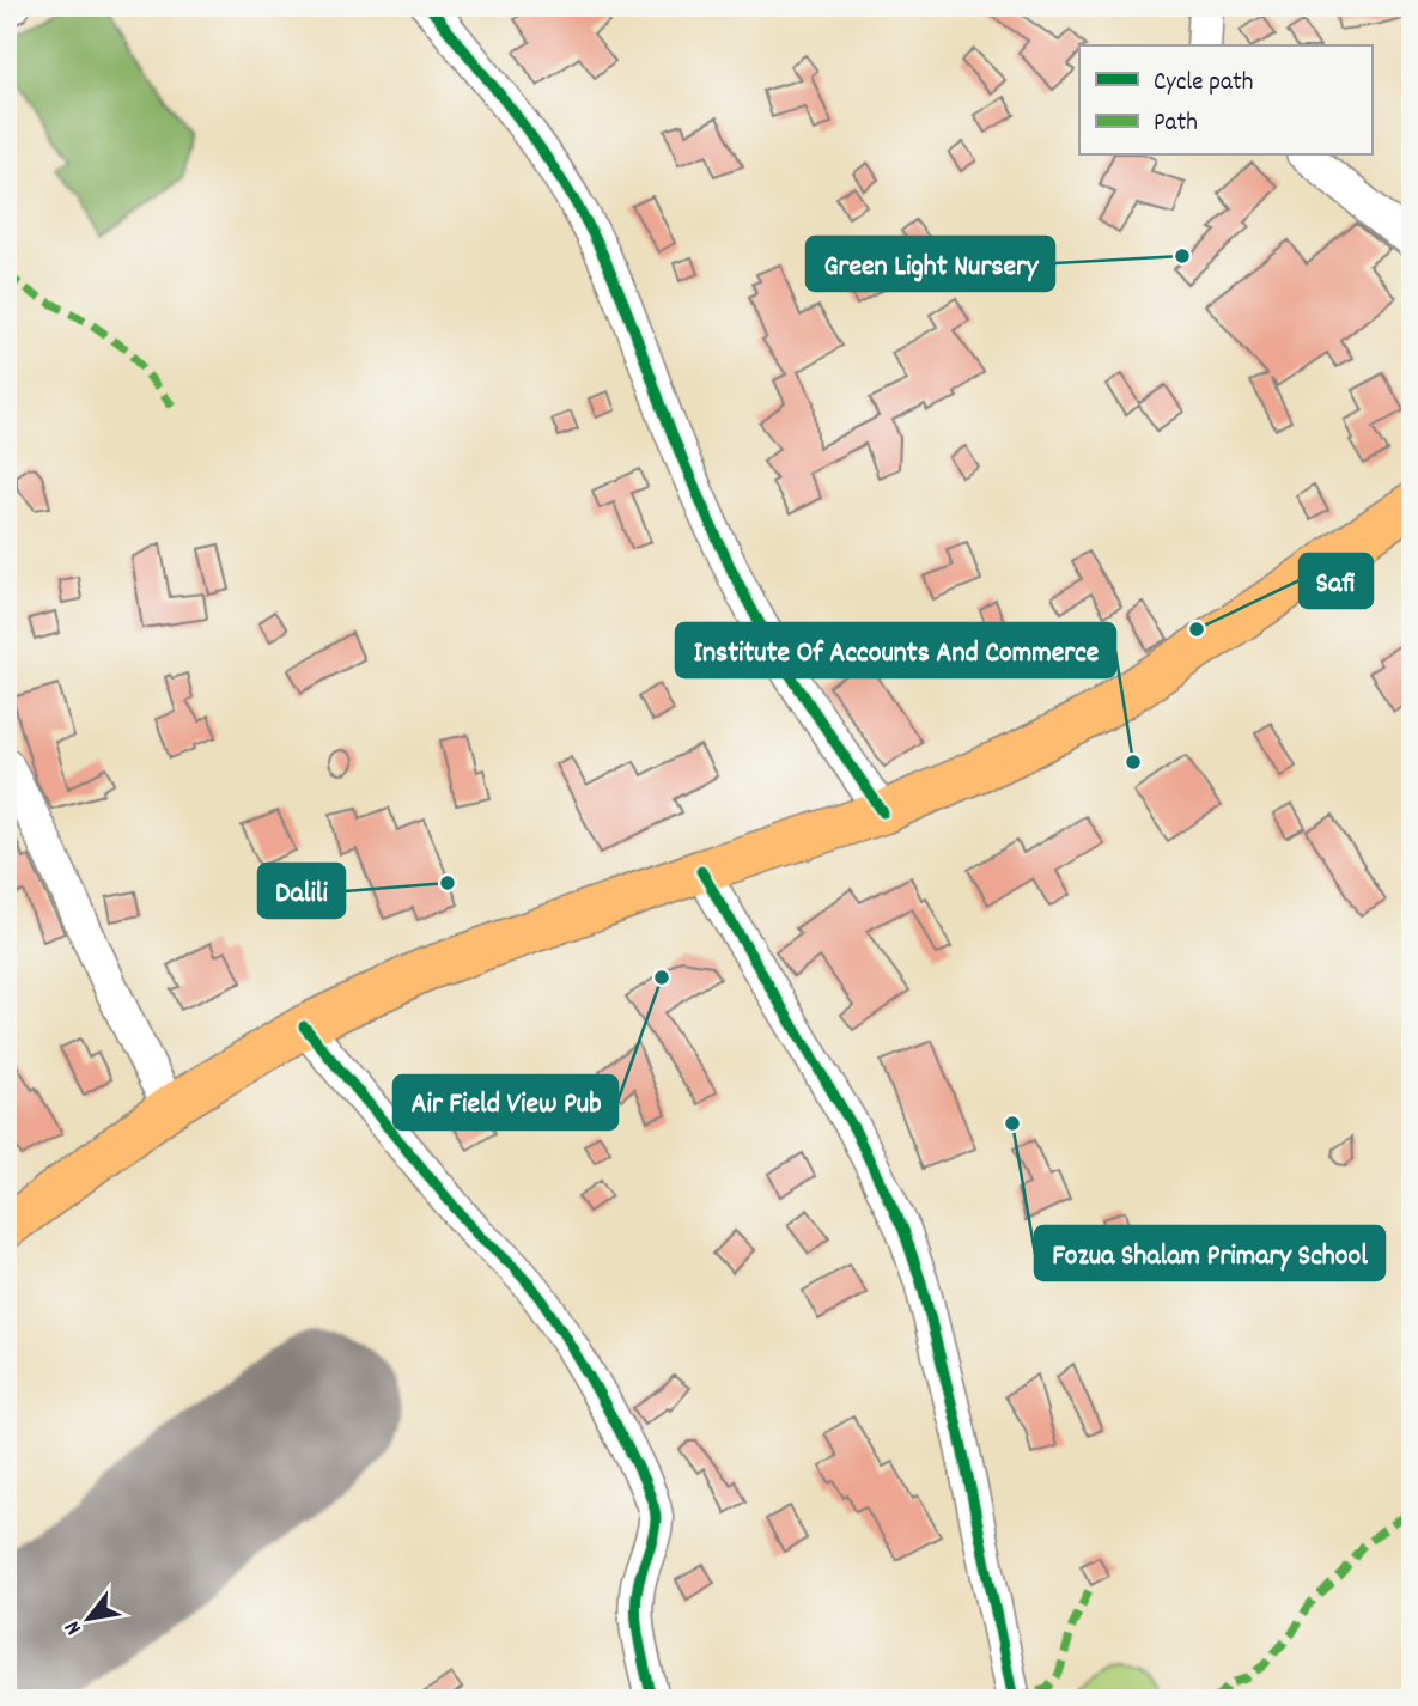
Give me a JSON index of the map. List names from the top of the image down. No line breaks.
{"places":["Green Light Nursery","Safi","Institute Of Accounts And Commerce","Dalili","Air Field View Pub","Fozua Shalam Primary School"],"legend":["Cycle path","Path"],"north":"bottom left"}
